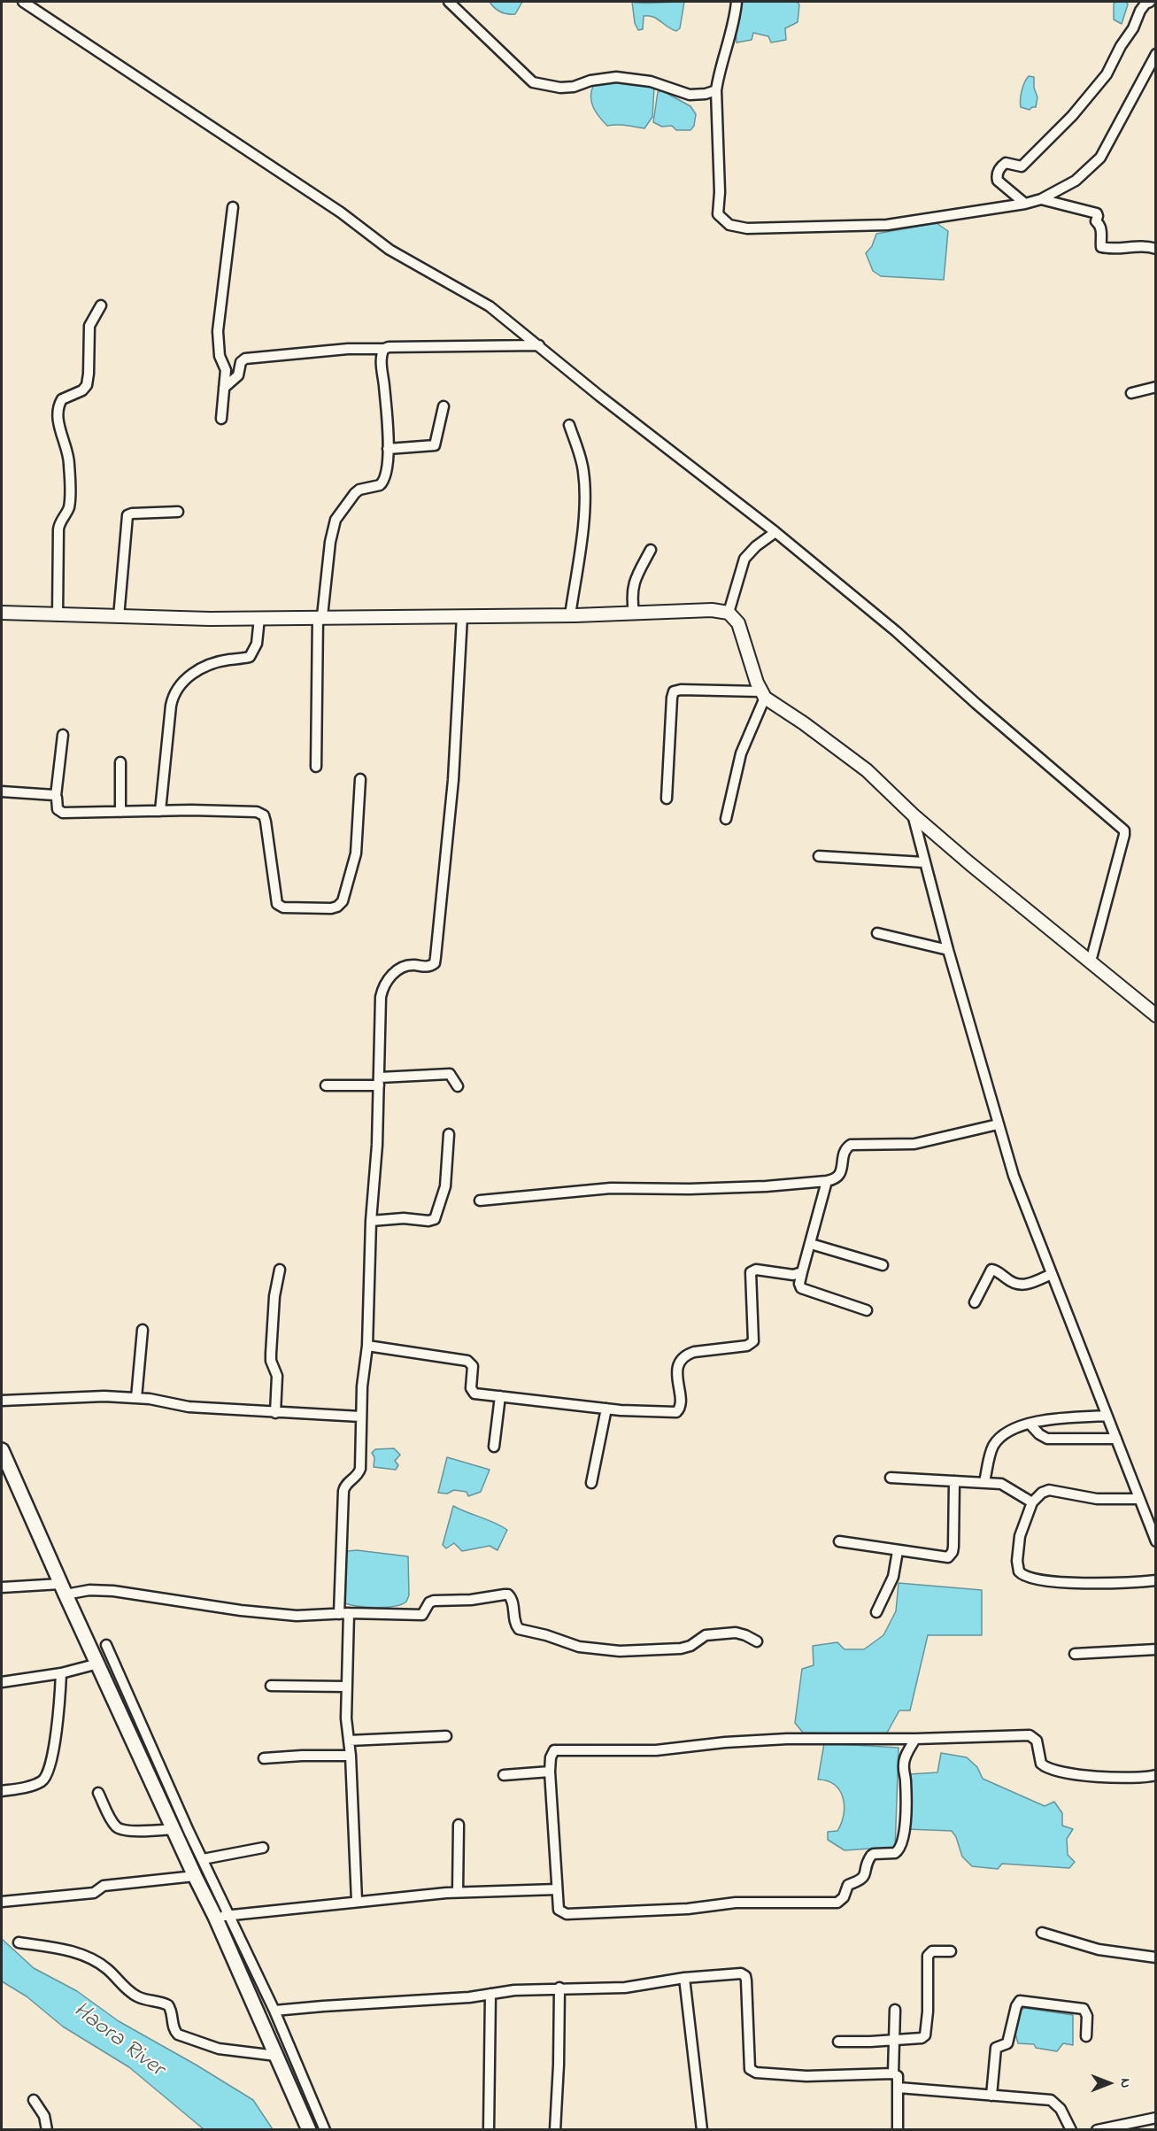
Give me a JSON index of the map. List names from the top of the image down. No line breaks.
{"water":["Haora River"],"north":"right"}
